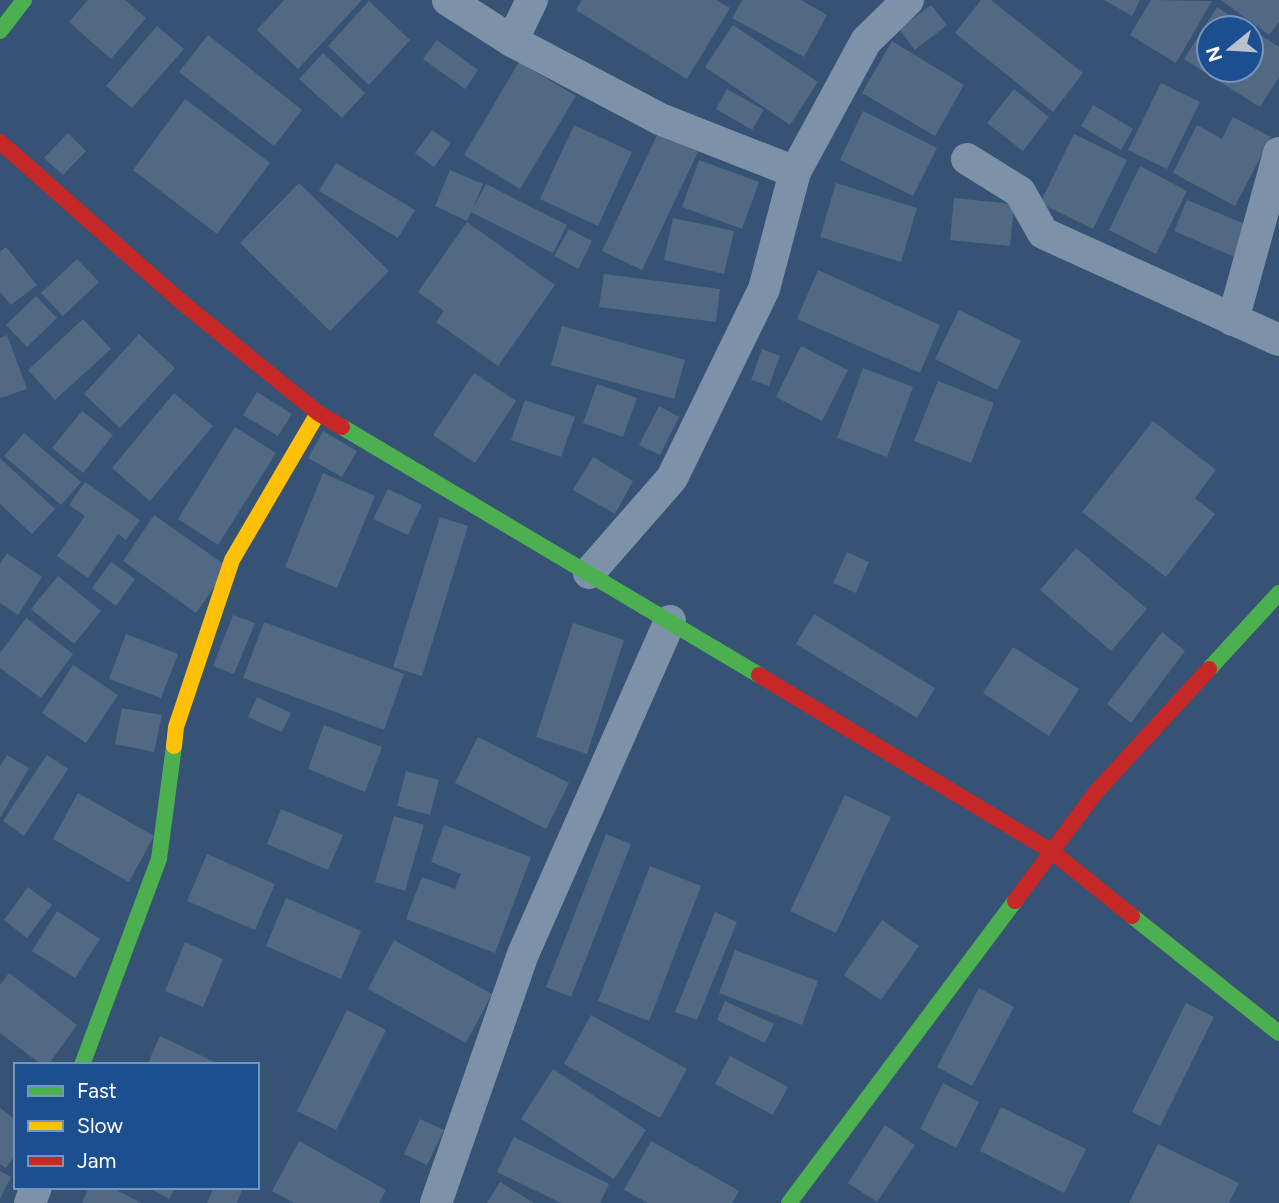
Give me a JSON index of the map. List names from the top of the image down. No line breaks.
{"legend":["Fast","Slow","Jam"],"north":"left"}
